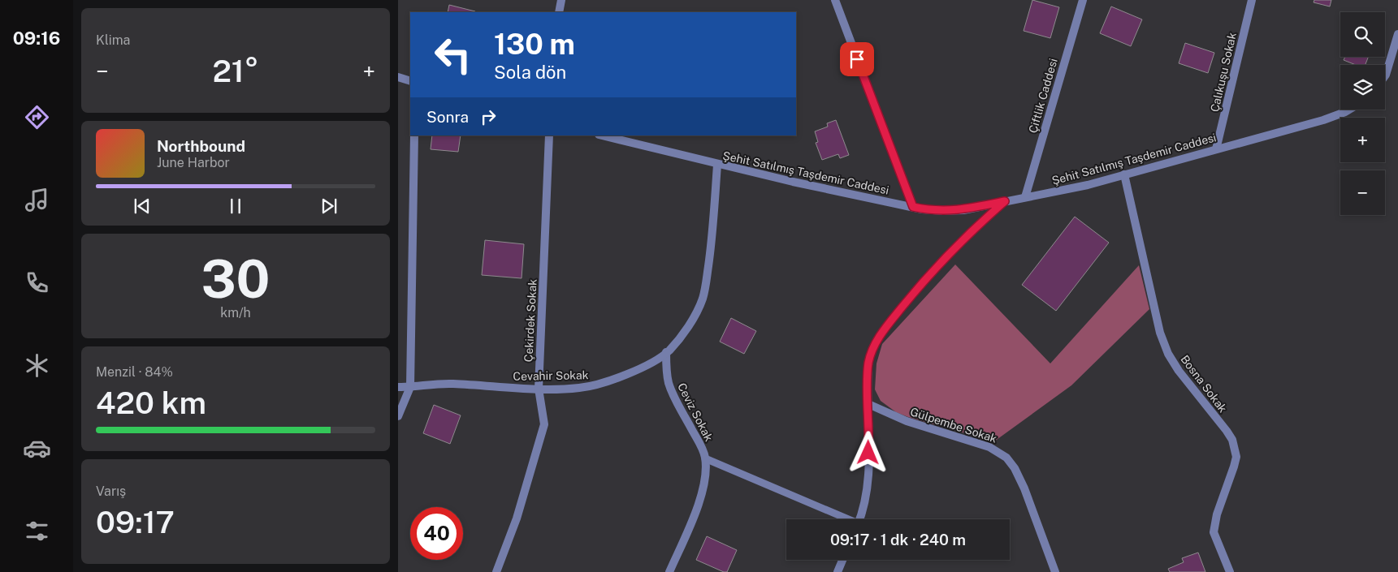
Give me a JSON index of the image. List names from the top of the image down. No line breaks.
{"streets":{"street":["Çalıkuşu Sokak","Çiftlik Caddesi","Şehit Satılmış Taşdemir Caddesi","Çekirdek Sokak","Cevahir Sokak","Bosna Sokak","Ceviz Sokak","Gülpembe Sokak"]},"crossings":[["Çalıkuşu Sokak","Şehit Satılmış Taşdemir Caddesi"],["Çiftlik Caddesi","Şehit Satılmış Taşdemir Caddesi"],["Şehit Satılmış Taşdemir Caddesi","Cevahir Sokak"],["Şehit Satılmış Taşdemir Caddesi","Bosna Sokak"],["Çekirdek Sokak","Cevahir Sokak"],["Cevahir Sokak","Ceviz Sokak"]],"page":{"tabs":"09:16","tile":["Klima",["30","km/h"],["Menzil · 84%","420 km"],["Varış","09:17"]],"map_buttons":["+","−"],"turn":["130 m","Sola dön"],"heat":["−","21°","+"],"then":"Sonra","song":["Northbound","June Harbor"],"limit":"40","trip":"09:17 · 1 dk · 240 m"}}
